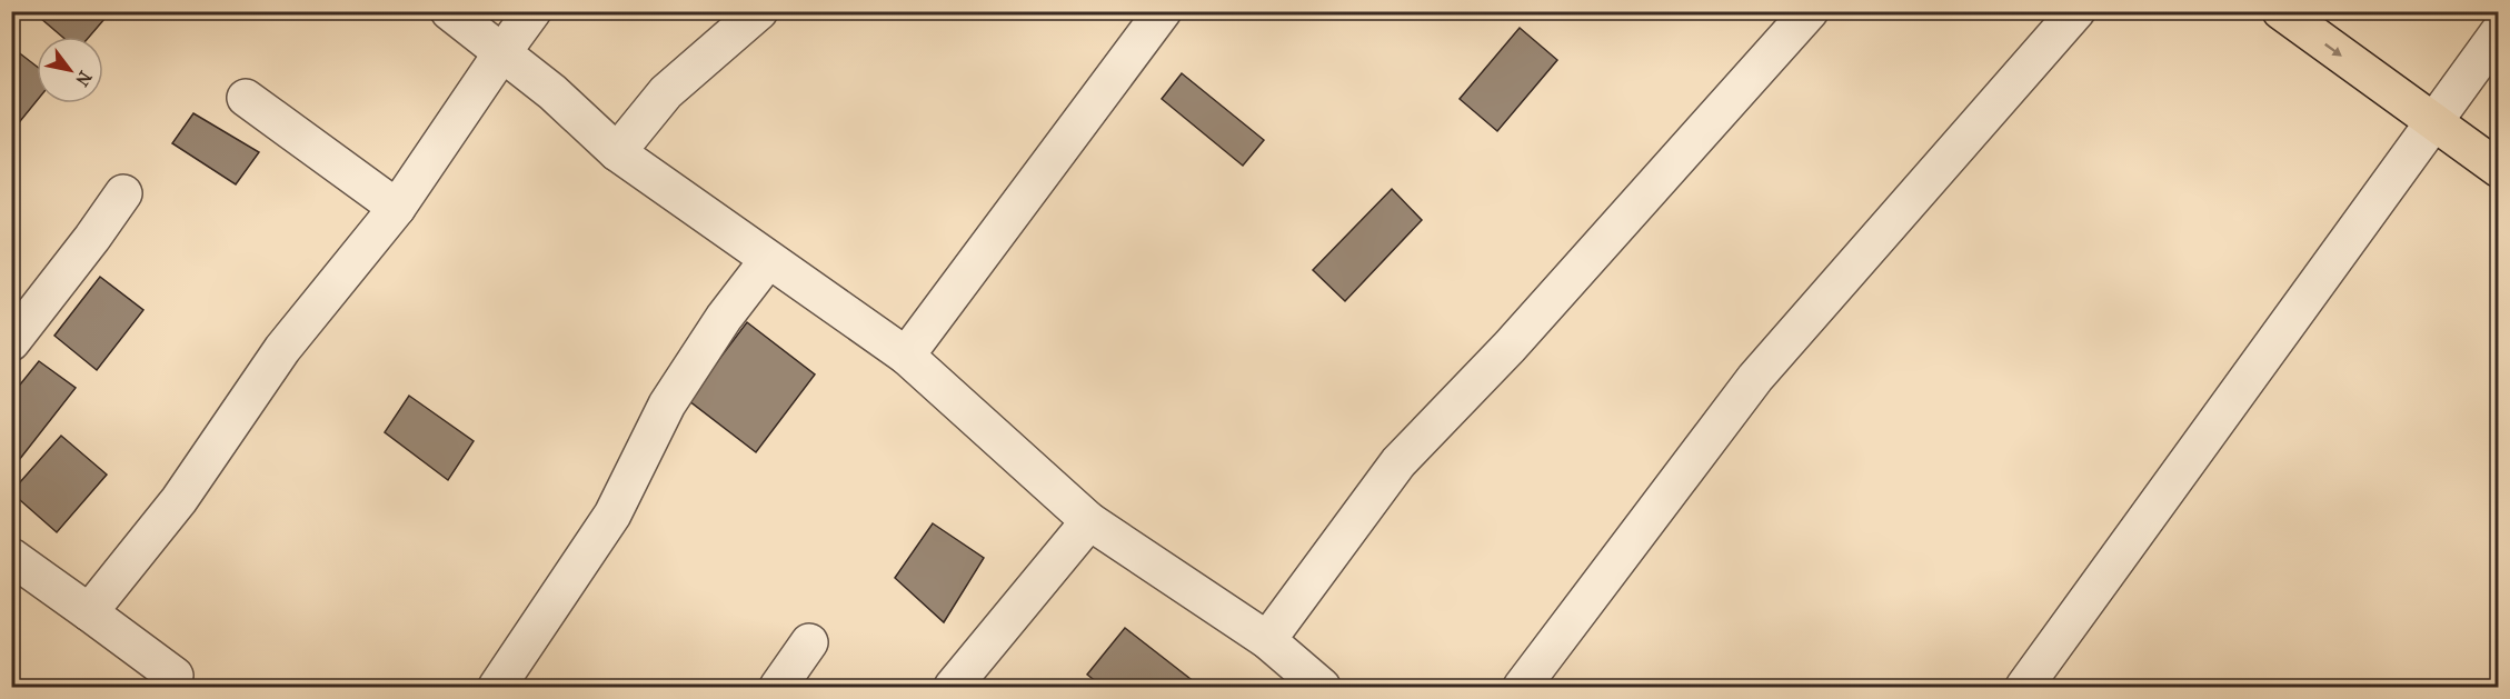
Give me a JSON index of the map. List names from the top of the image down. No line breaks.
{"north":"bottom right"}
